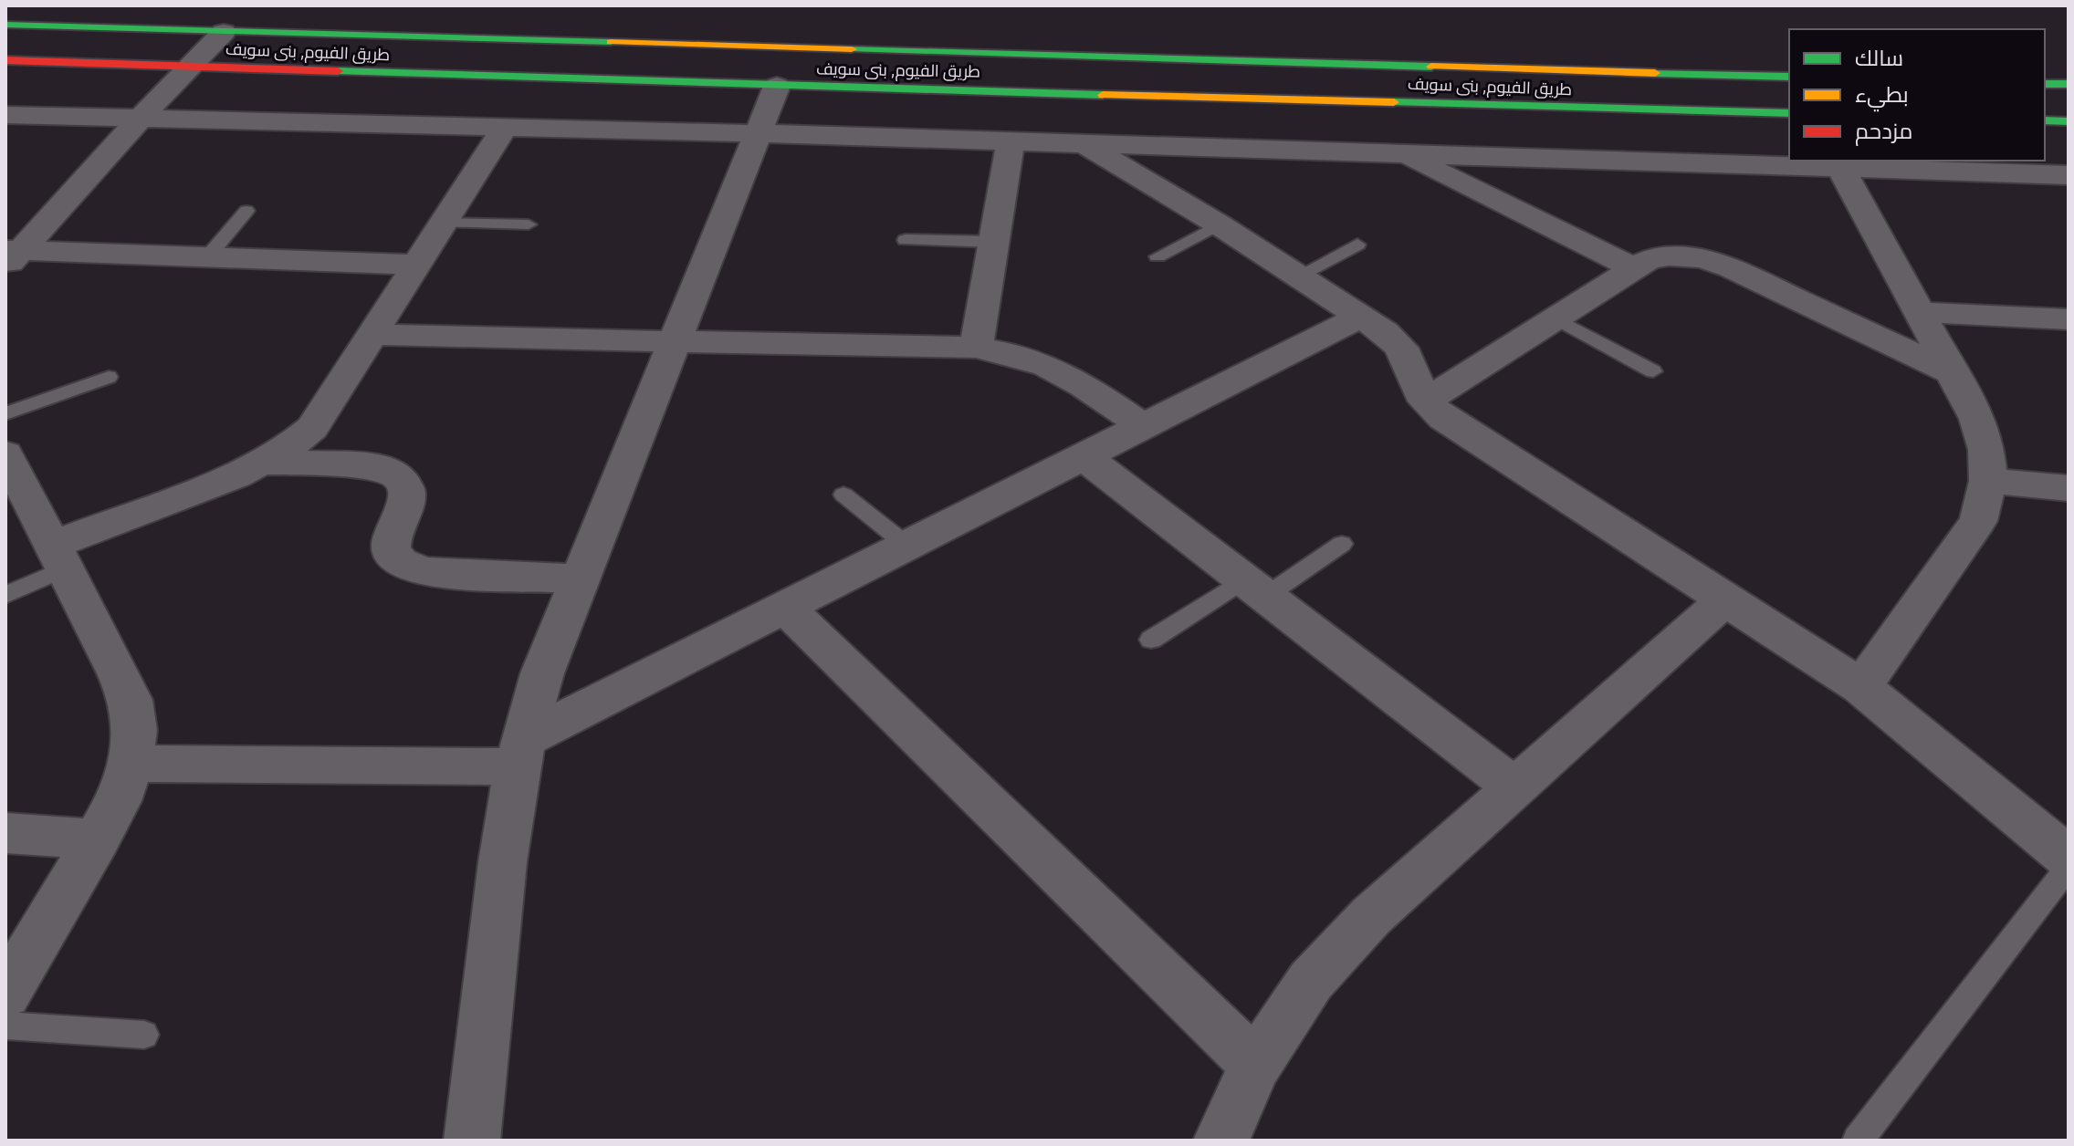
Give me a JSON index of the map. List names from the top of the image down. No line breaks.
{"streets":{"highway":["طريق الفيوم, بنى سويف"]},"legend":["سالك","بطيء","مزدحم"]}
